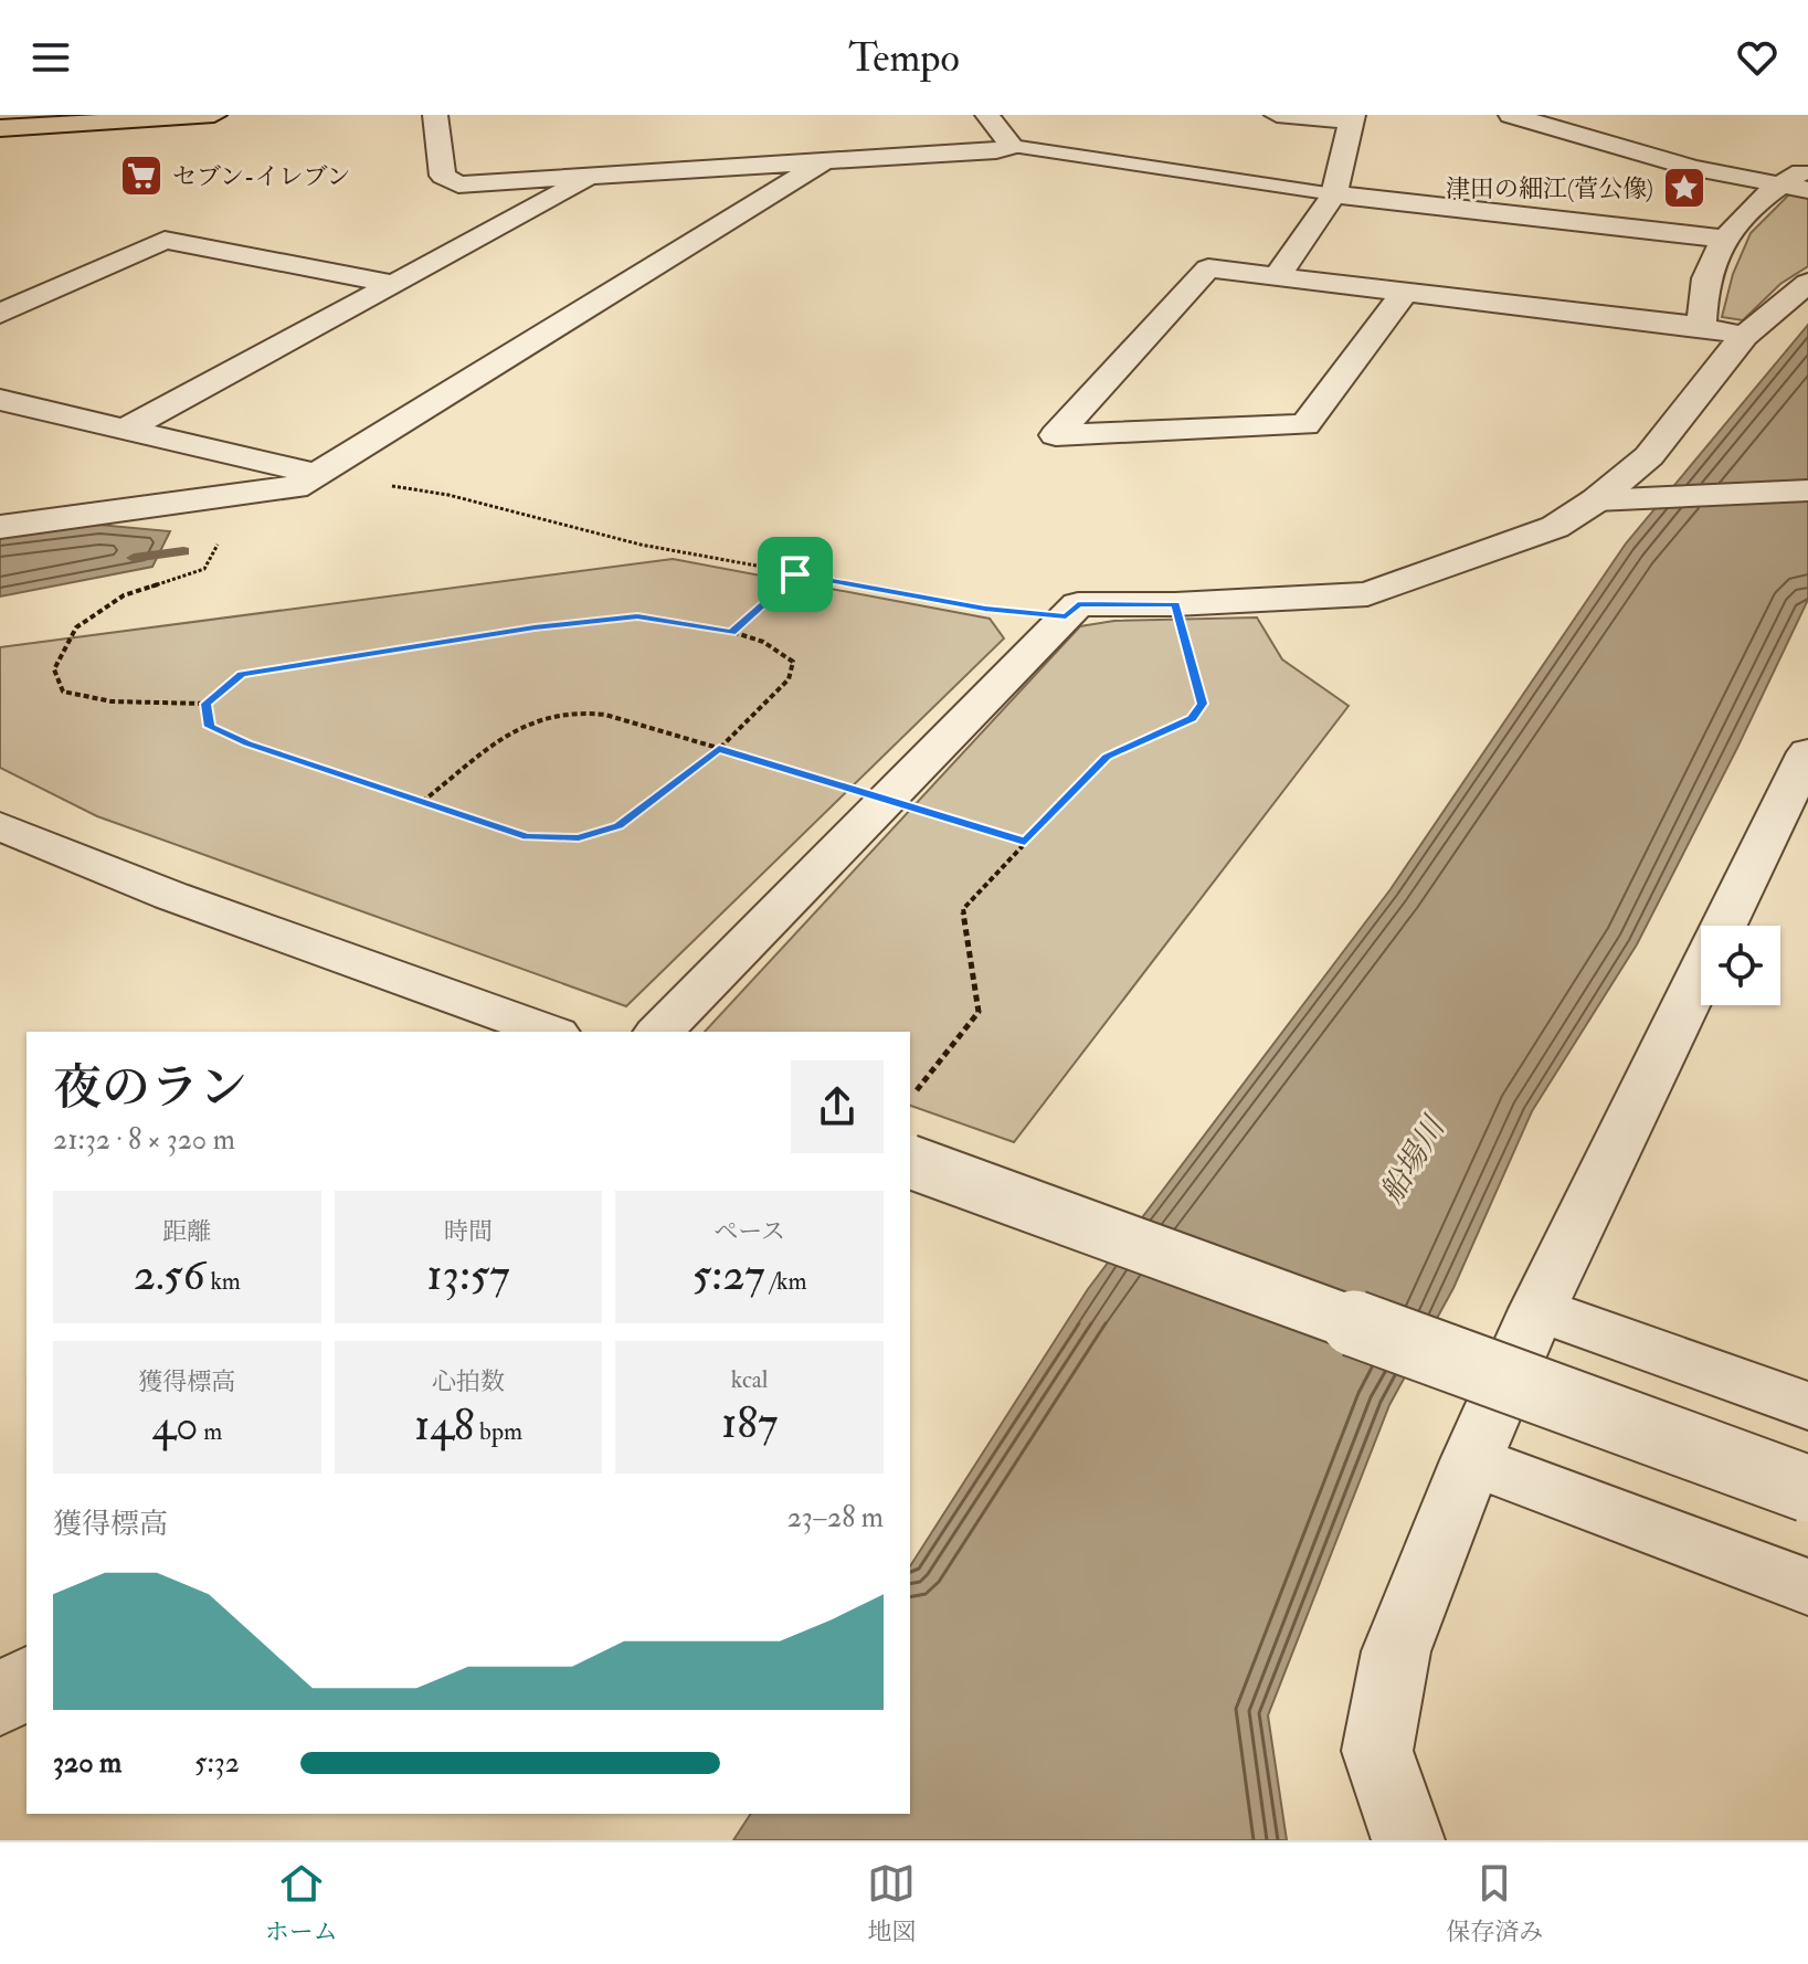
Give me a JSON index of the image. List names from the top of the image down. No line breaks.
{"water":["船場川"],"places":{"supermarket":["セブン-イレブン"],"place":["津田の細江(菅公像)"]},"page":{"header":"Tempo","heading":["夜のラン","21:32 · 8 × 320 m"],"stats":[["距離","2.56 km"],["時間","13:57"],["ペース","5:27 /km"],["獲得標高","40 m"],["心拍数","148 bpm"],["kcal","187"]],"chart":["獲得標高","23–28 m"],"list":[{"name":"320 m","note":"5:32"}],"tabs":["ホーム","地図","保存済み"]}}
